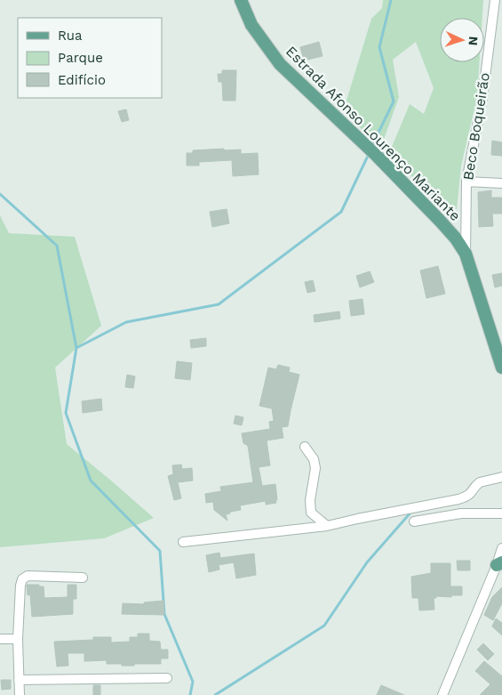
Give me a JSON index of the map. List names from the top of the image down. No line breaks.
{"streets":{"main road":["Estrada Afonso Lourenço Mariante"],"street":["Beco Boqueirão"]},"crossings":[["Beco Boqueirão","Estrada Afonso Lourenço Mariante"]],"legend":["Rua","Parque","Edifício"],"north":"right"}
